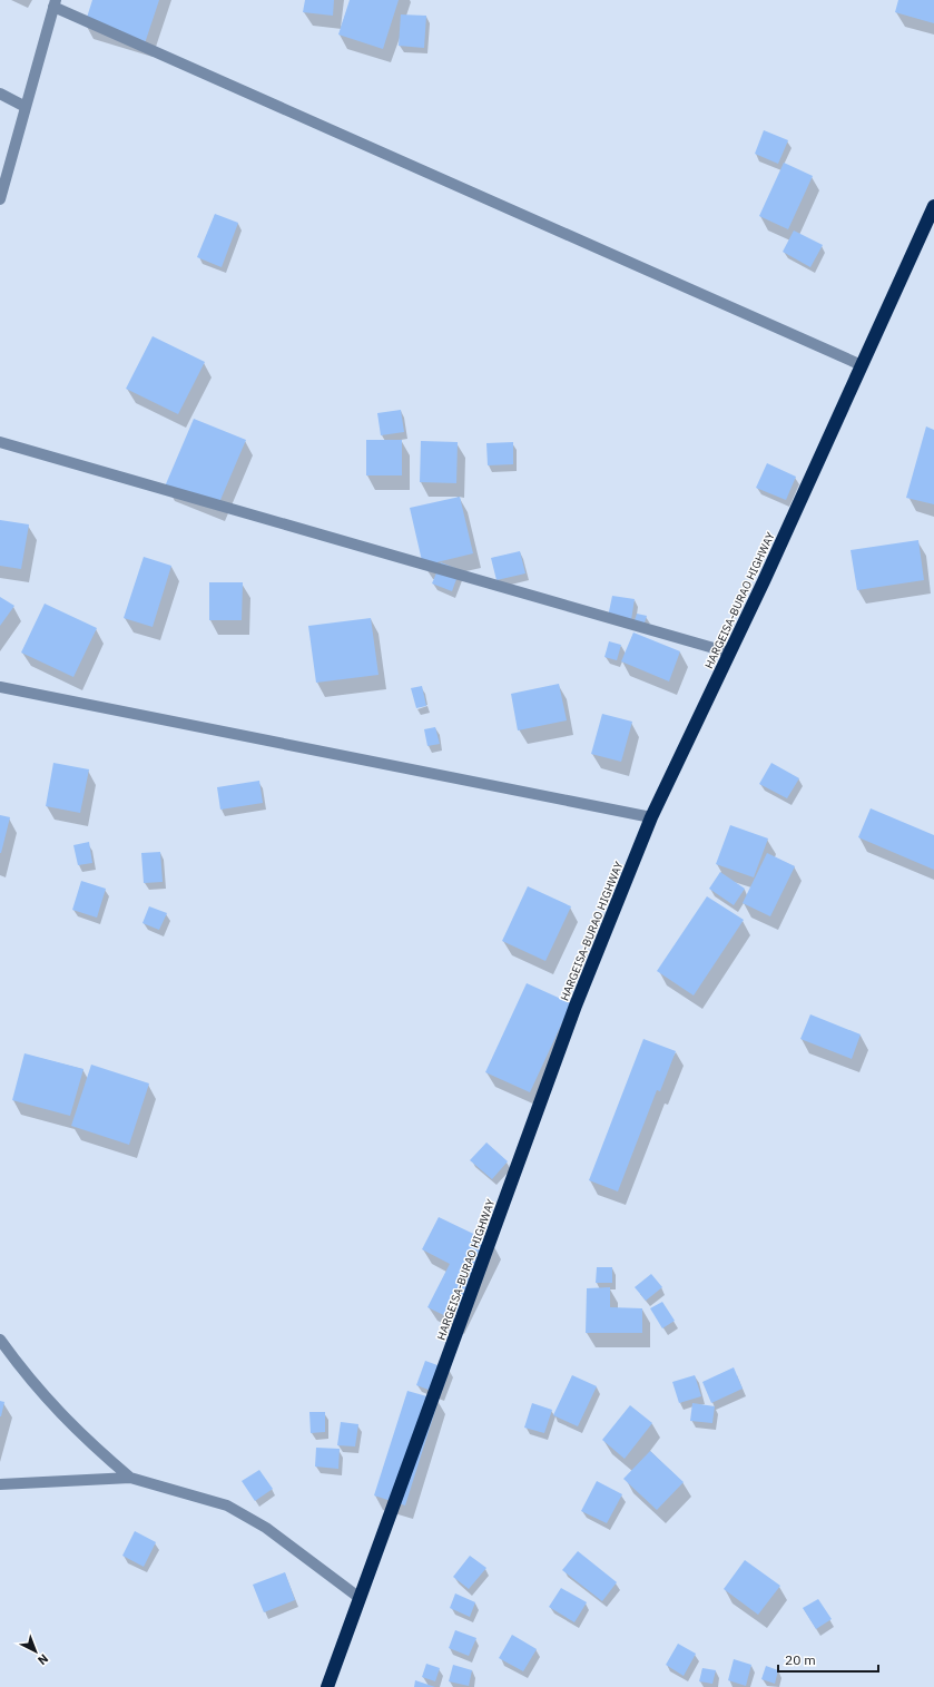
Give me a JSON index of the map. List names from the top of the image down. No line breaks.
{"streets":{"highway":["HARGEISA-BURAO HIGHWAY"]},"scale_bar":"20 m","north":"bottom right"}
